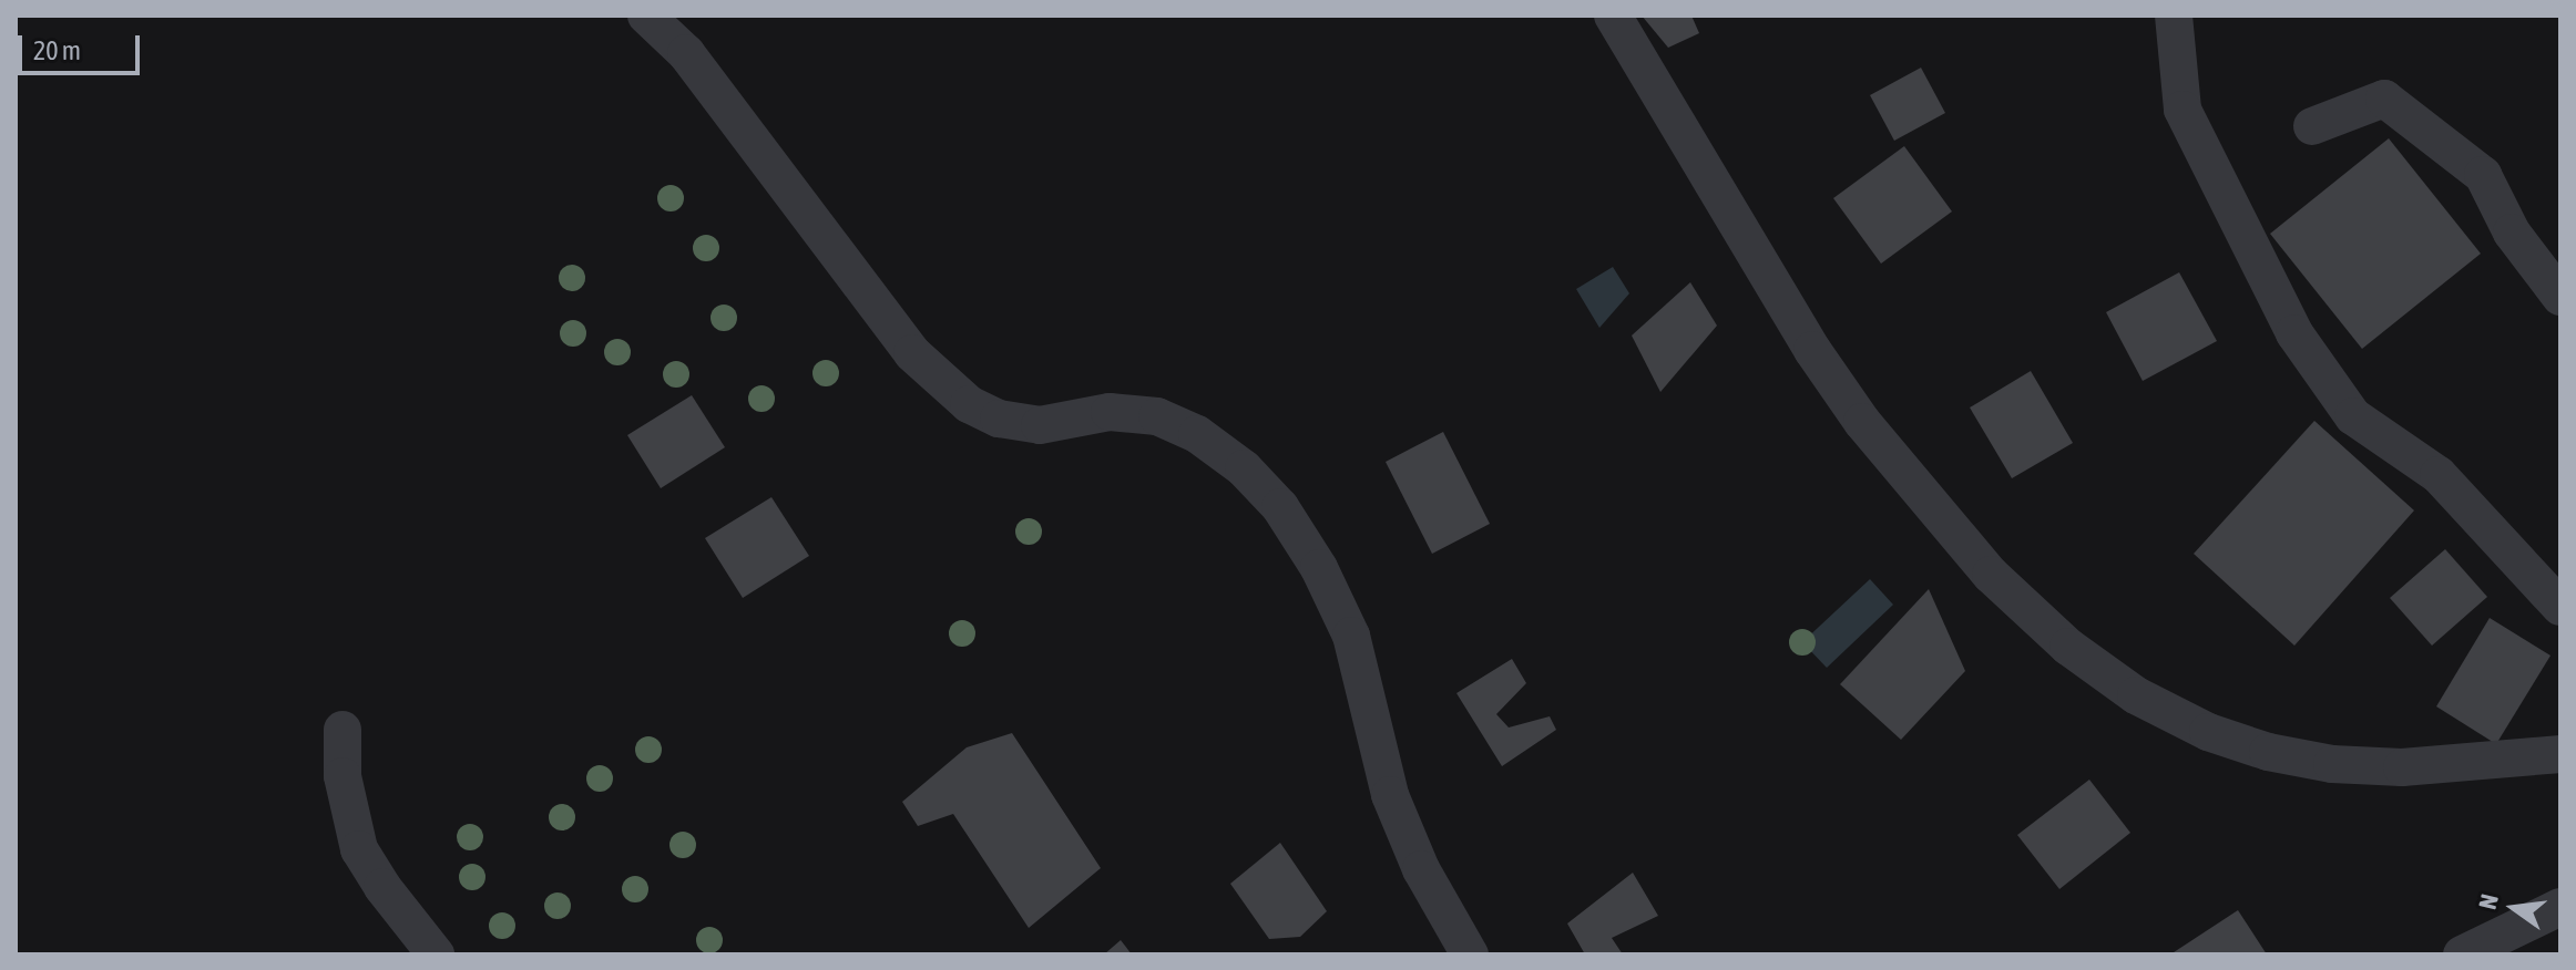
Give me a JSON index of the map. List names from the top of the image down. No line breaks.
{"scale_bar":"20 m","north":"left"}
